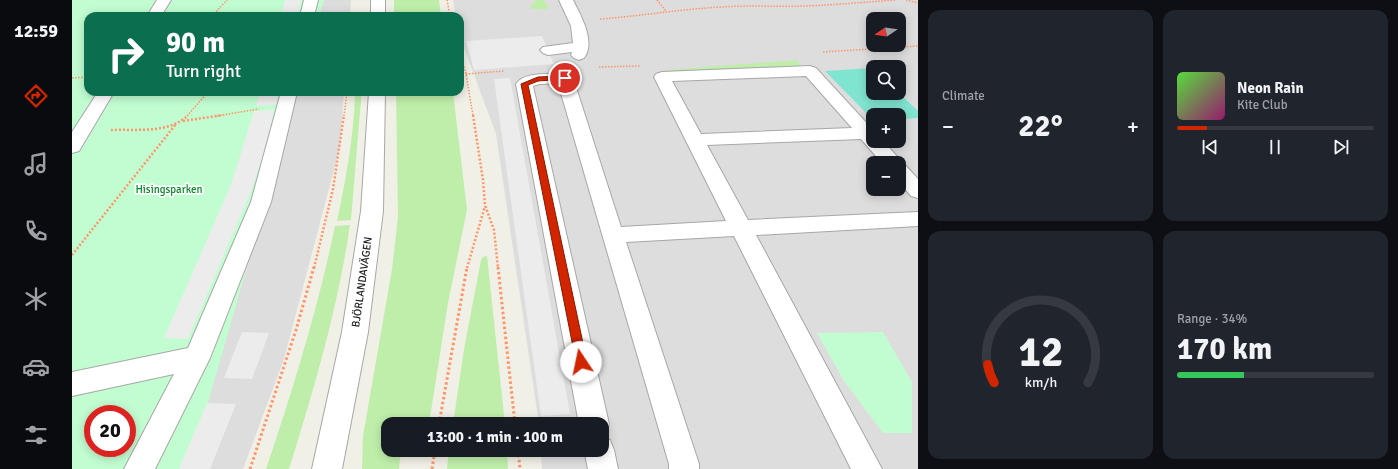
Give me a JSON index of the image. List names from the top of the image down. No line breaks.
{"streets":{"street":["BJÖRLANDAVÄGEN"]},"parks":["Hisingsparken"],"north":"left","page":{"tabs":"12:59","tile":["Climate",["Range · 34%","170 km"]],"map_buttons":["+","−"],"turn":["90 m","Turn right"],"song":["Neon Rain","Kite Club"],"heat":["−","22°","+"],"limit":"20","trip":"13:00 · 1 min · 100 m","gauge":["12","km/h"]}}
